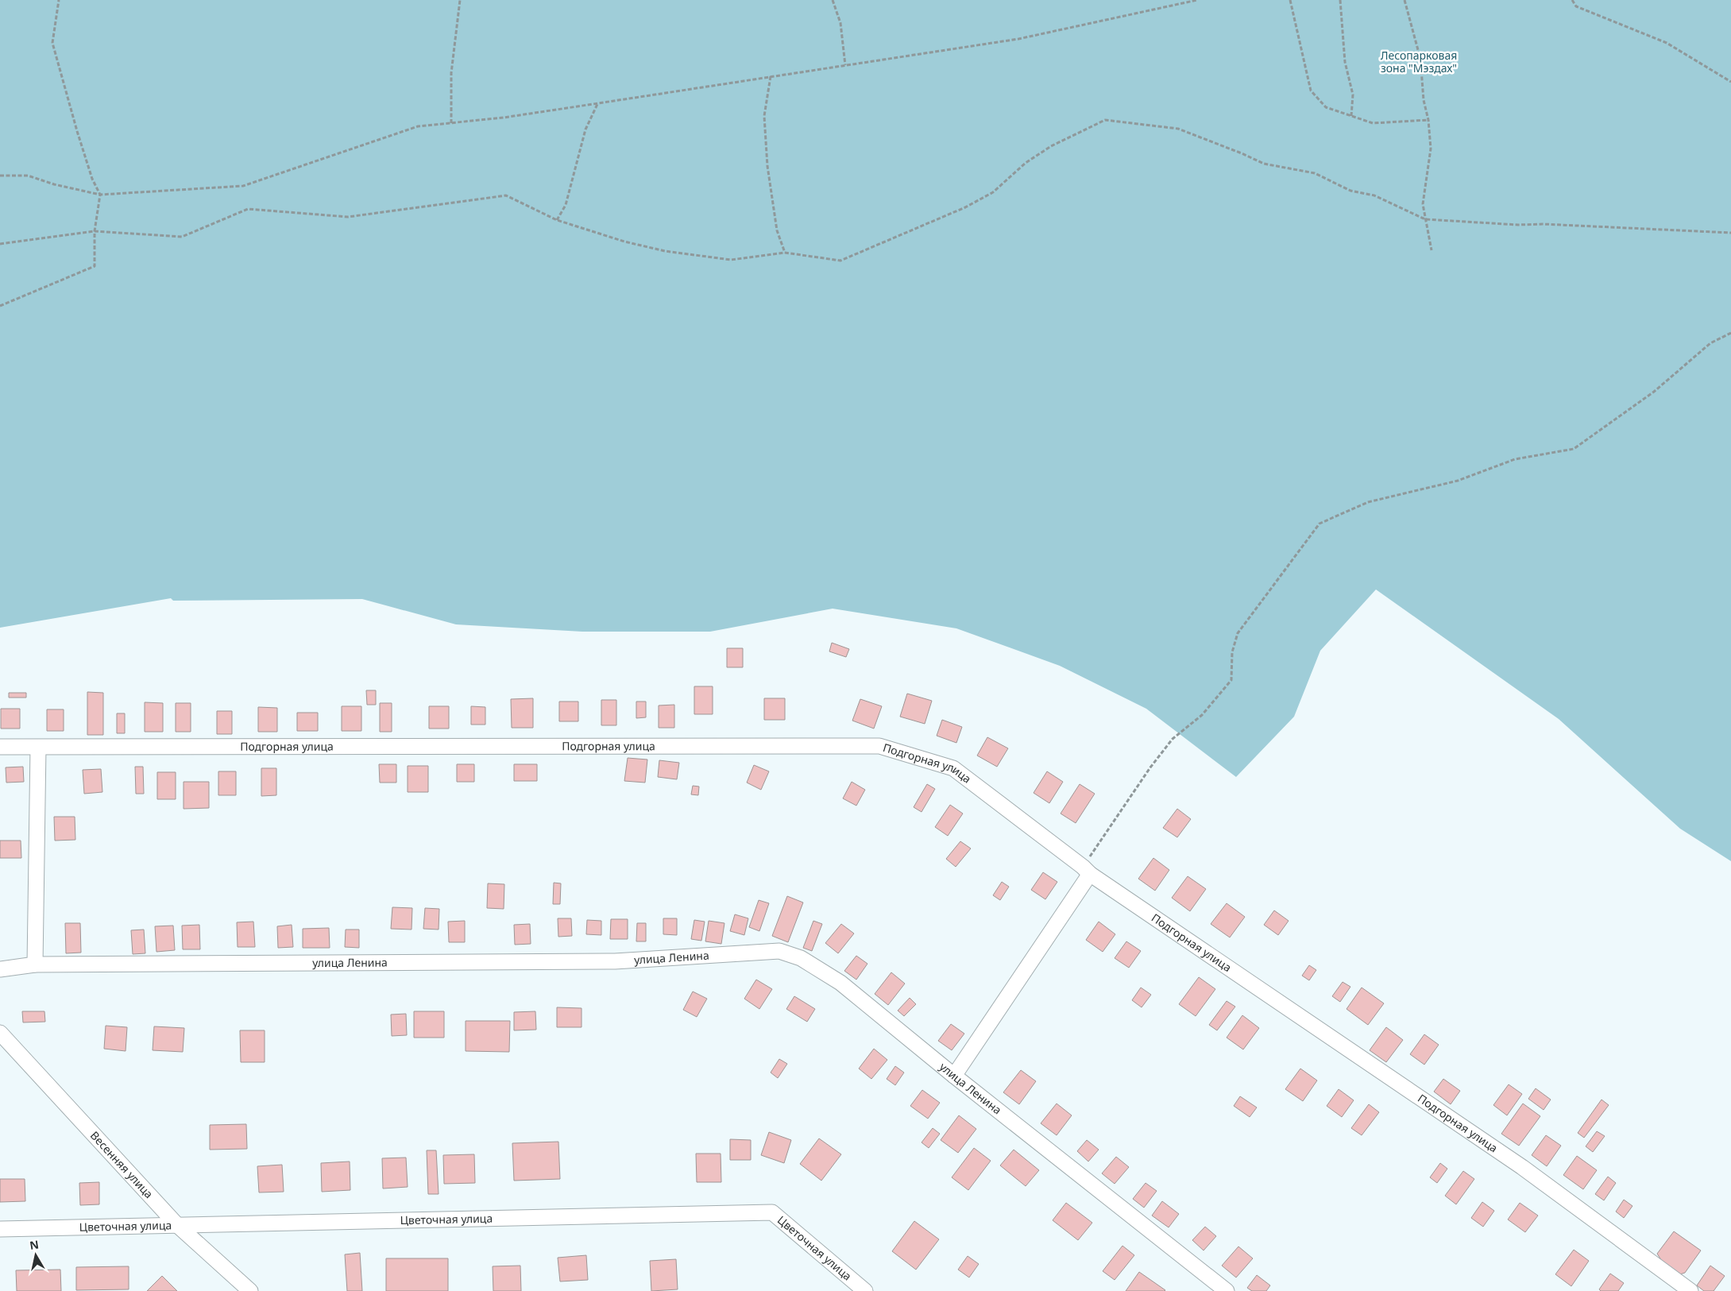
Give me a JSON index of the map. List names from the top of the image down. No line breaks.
{"streets":{"street":["Подгорная улица","улица Ленина","Весенняя улица","Цветочная улица"]},"crossings":[["Весенняя улица","Цветочная улица"]],"parks":["Лесопарковая зона \"Мэздах\""],"north":"top"}
